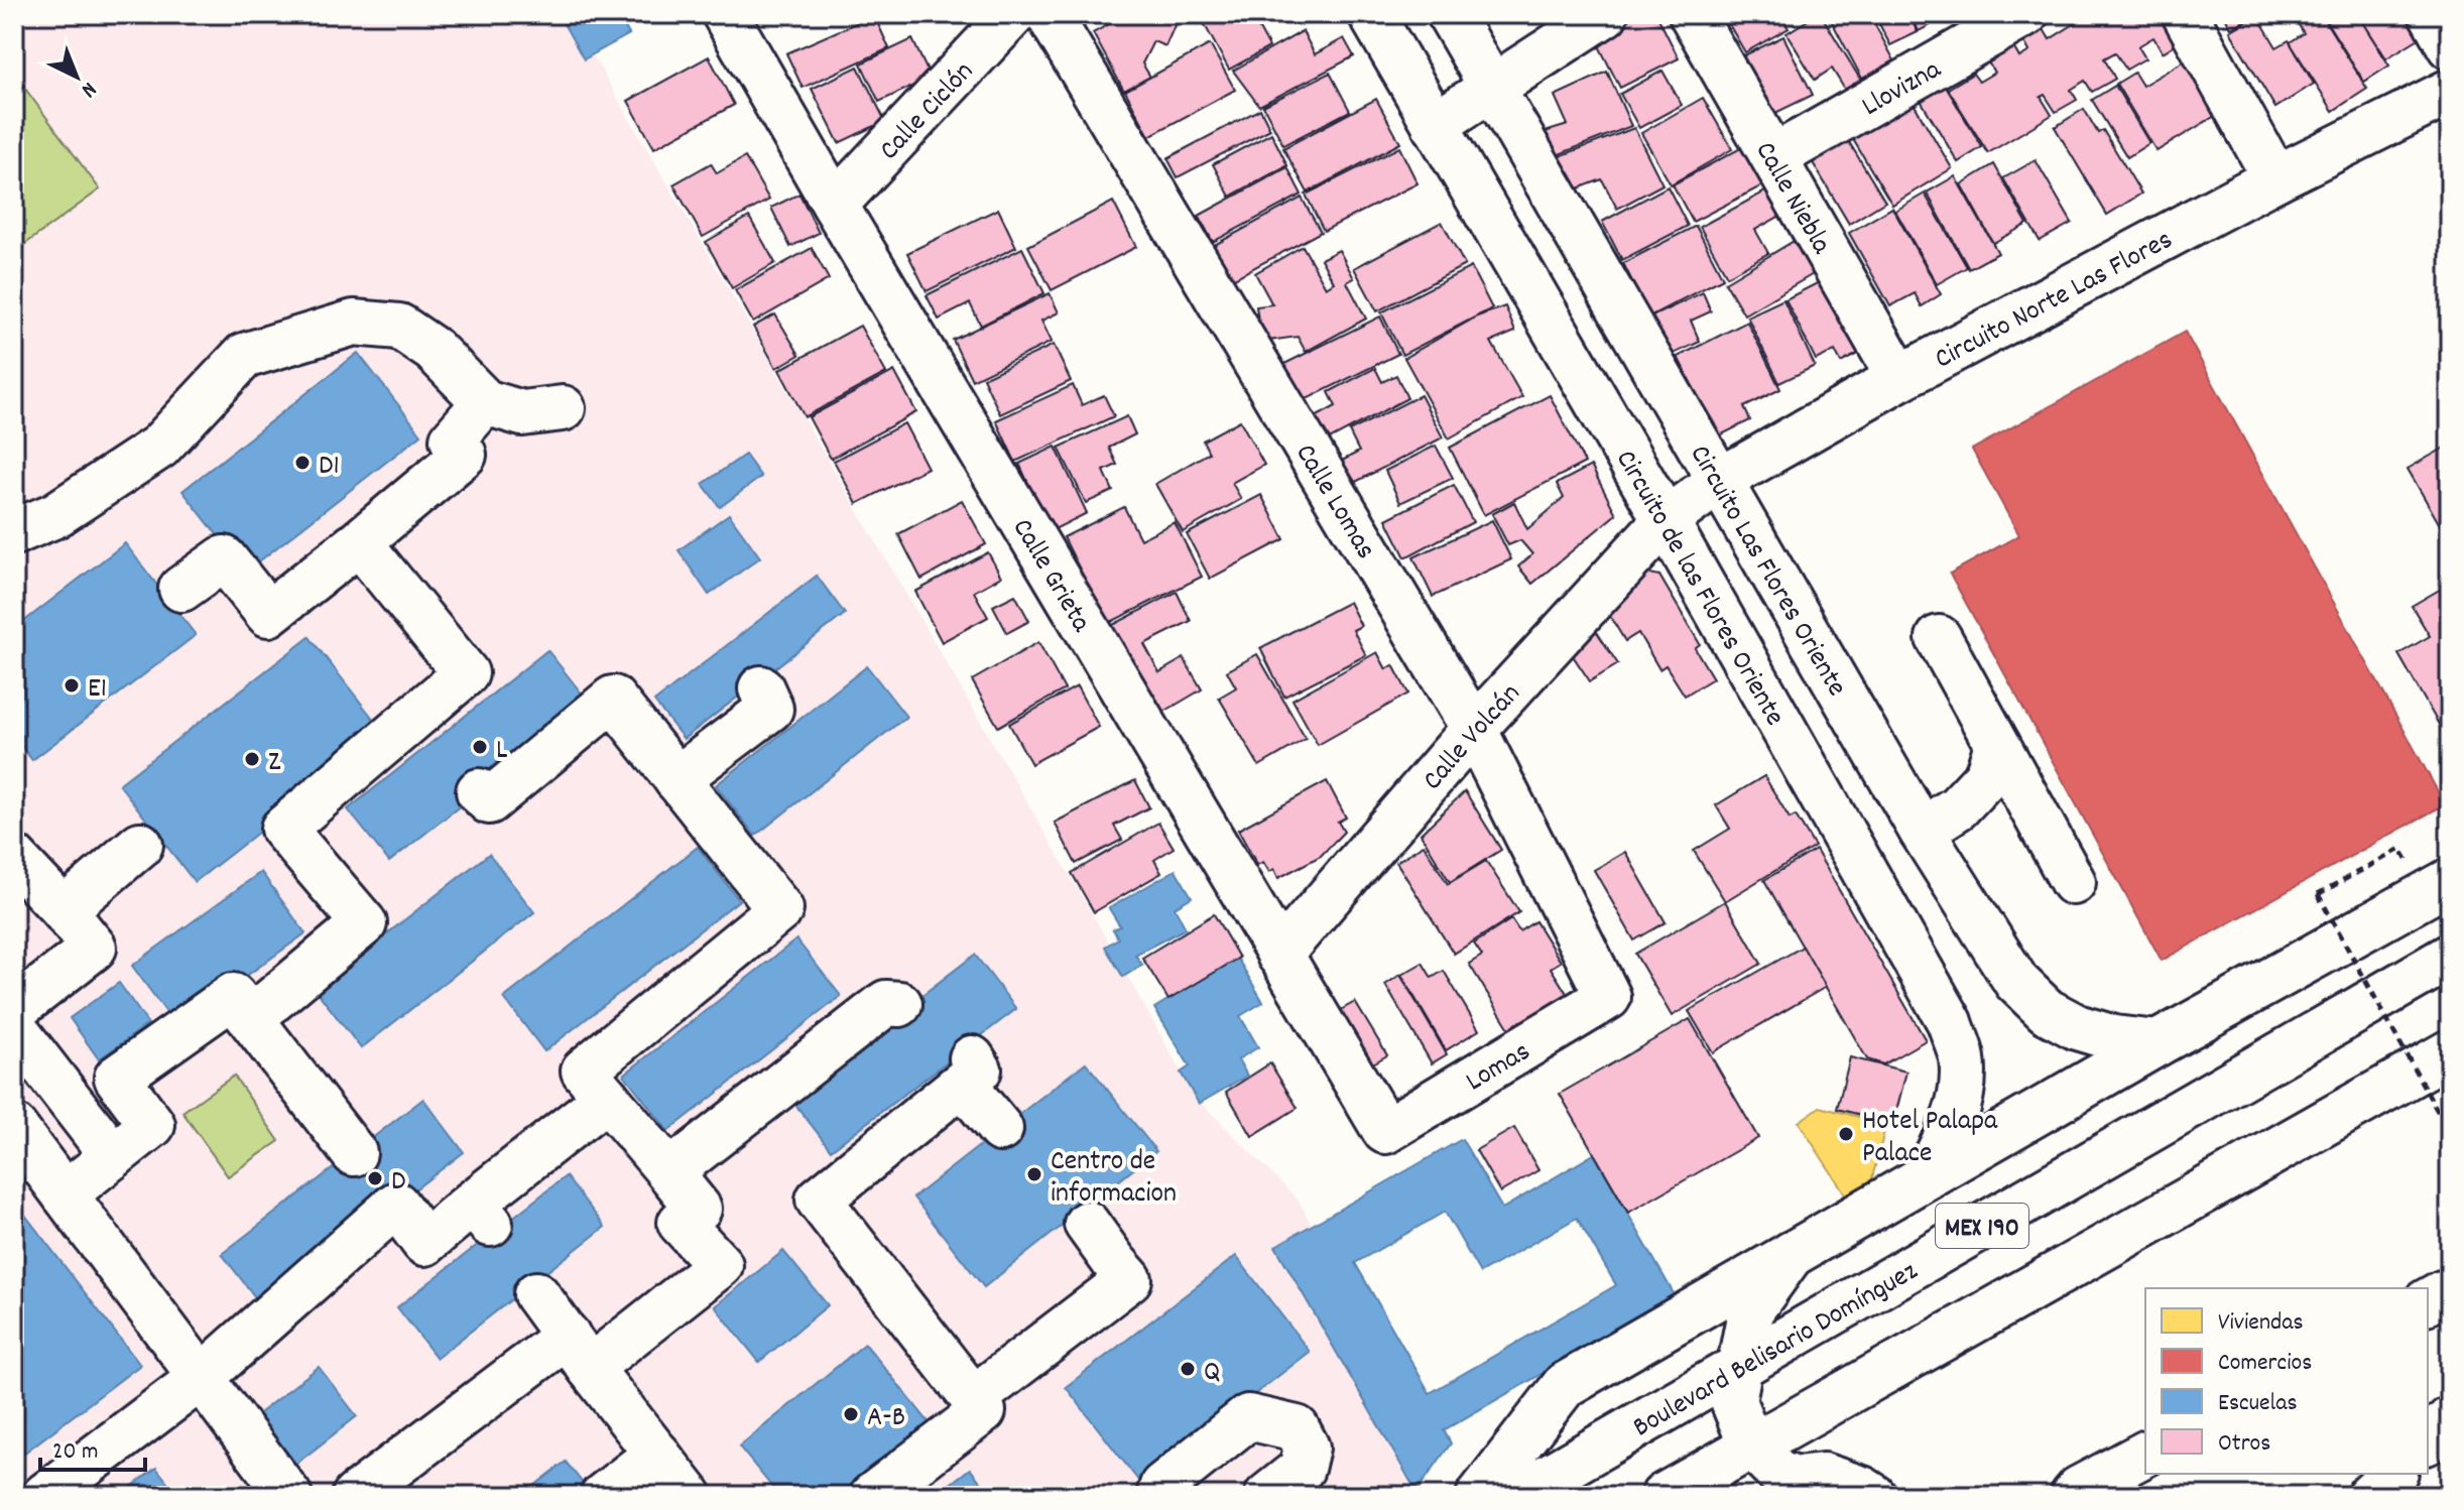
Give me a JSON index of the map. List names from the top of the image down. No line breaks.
{"streets":{"street":["Llovizna","Calle Ciclón","Calle Niebla","Circuito Norte Las Flores","Calle Lomas","Circuito Las Flores Oriente","Calle Grieta","Circuito de las Flores Oriente","Calle Volcán","Lomas","MEX 190","Boulevard Belisario Domínguez"]},"crossings":[["Llovizna","Calle Niebla"],["Calle Ciclón","Calle Grieta"],["Calle Niebla","Circuito Norte Las Flores"],["Circuito Norte Las Flores","Circuito Las Flores Oriente"],["Circuito Norte Las Flores","Circuito de las Flores Oriente"],["Circuito Norte Las Flores","Calle Volcán"],["Calle Lomas","Calle Volcán"],["Calle Lomas","Lomas"],["Calle Grieta","Calle Volcán"],["Calle Grieta","Lomas"],["Circuito de las Flores Oriente","Calle Volcán"]],"places":["D1","E1","L","Z","Hotel Palapa Palace","Centro de informacion","D","Q","A-B"],"legend":["Viviendas","Comercios","Escuelas","Otros"],"scale_bar":"20 m","north":"bottom right"}
